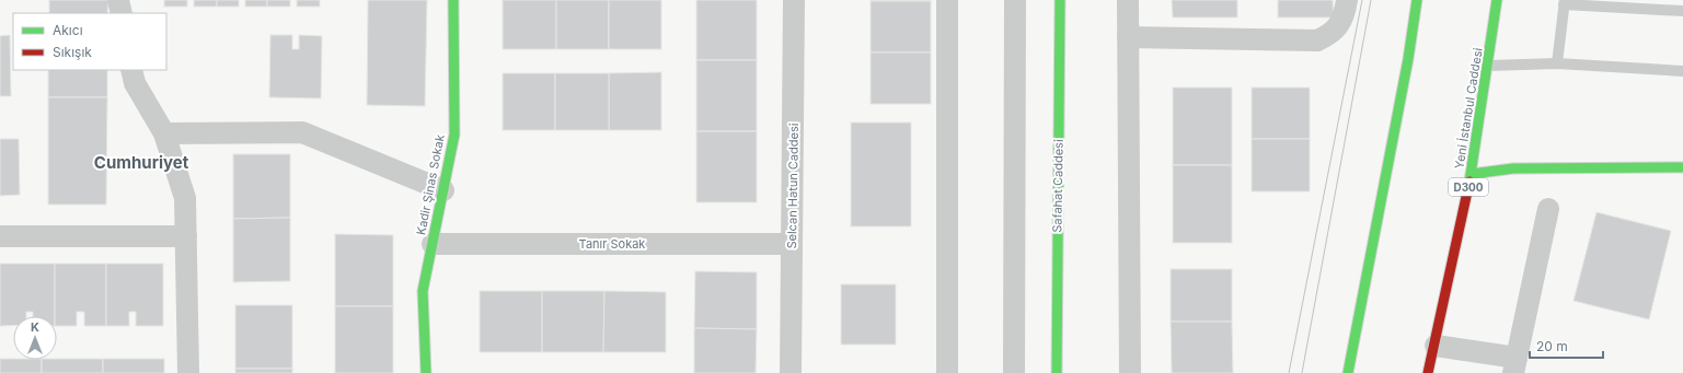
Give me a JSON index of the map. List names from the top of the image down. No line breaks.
{"streets":{"main road":["Yeni İstanbul Caddesi","Kadir Şinas Sokak","Safahat Caddesi","D300"],"street":["Selcan Hatun Caddesi","Tanır Sokak"]},"crossings":[["Kadir Şinas Sokak","Tanır Sokak"],["Selcan Hatun Caddesi","Tanır Sokak"]],"districts":["Cumhuriyet"],"legend":["Akıcı","Sıkışık"],"scale_bar":"20 m","north":"top"}
